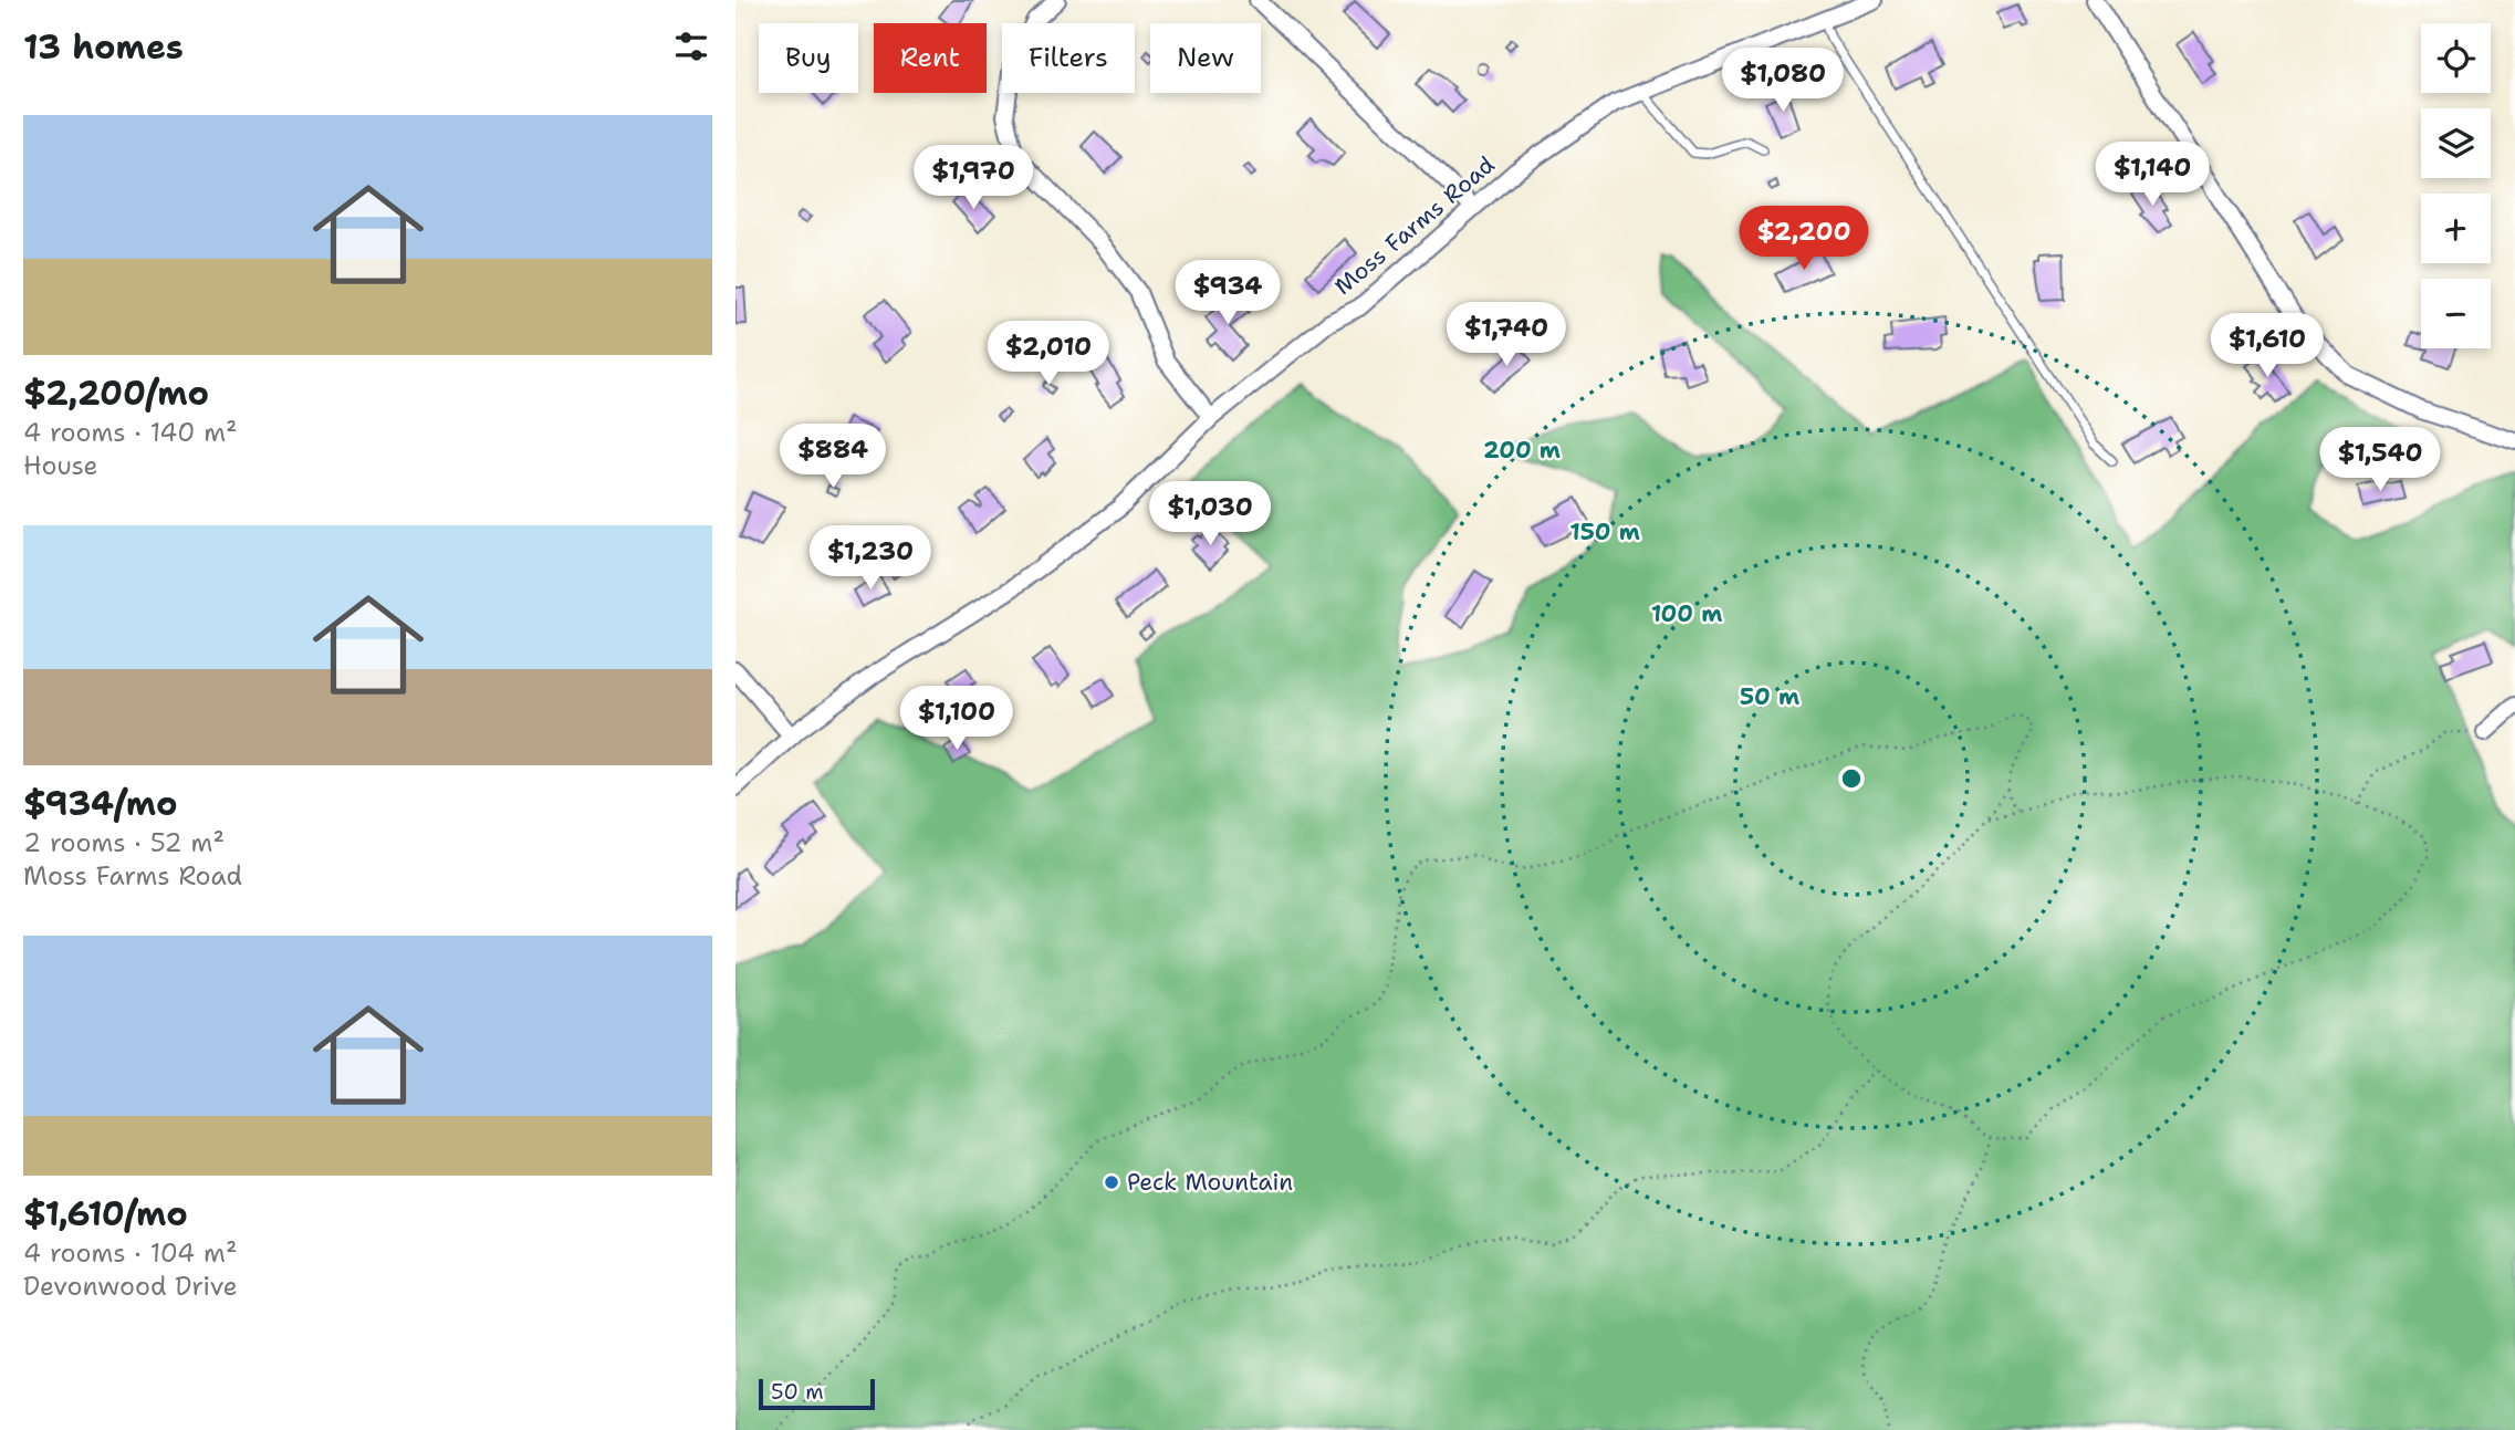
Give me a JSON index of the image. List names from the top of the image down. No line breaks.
{"streets":{"street":["Moss Farms Road"]},"places":["Peck Mountain"],"scale_bar":"50 m","page":{"heading":"13 homes","map_buttons":["+","−"],"chip":["Buy","Rent","Filters","New"],"price":["$1,080","$1,140","$1,970","$2,200","$934","$1,740","$1,610","$2,010","$884","$1,540","$1,030","$1,230","$1,100"],"list":[{"name":"$2,200/mo","note":"4 rooms · 140 m² · House"},{"name":"$934/mo","note":"2 rooms · 52 m² · Moss Farms Road"},{"name":"$1,610/mo","note":"4 rooms · 104 m² · Devonwood Drive"}],"scale":"50 m"},"rings":["200 m","150 m","100 m","50 m"]}
